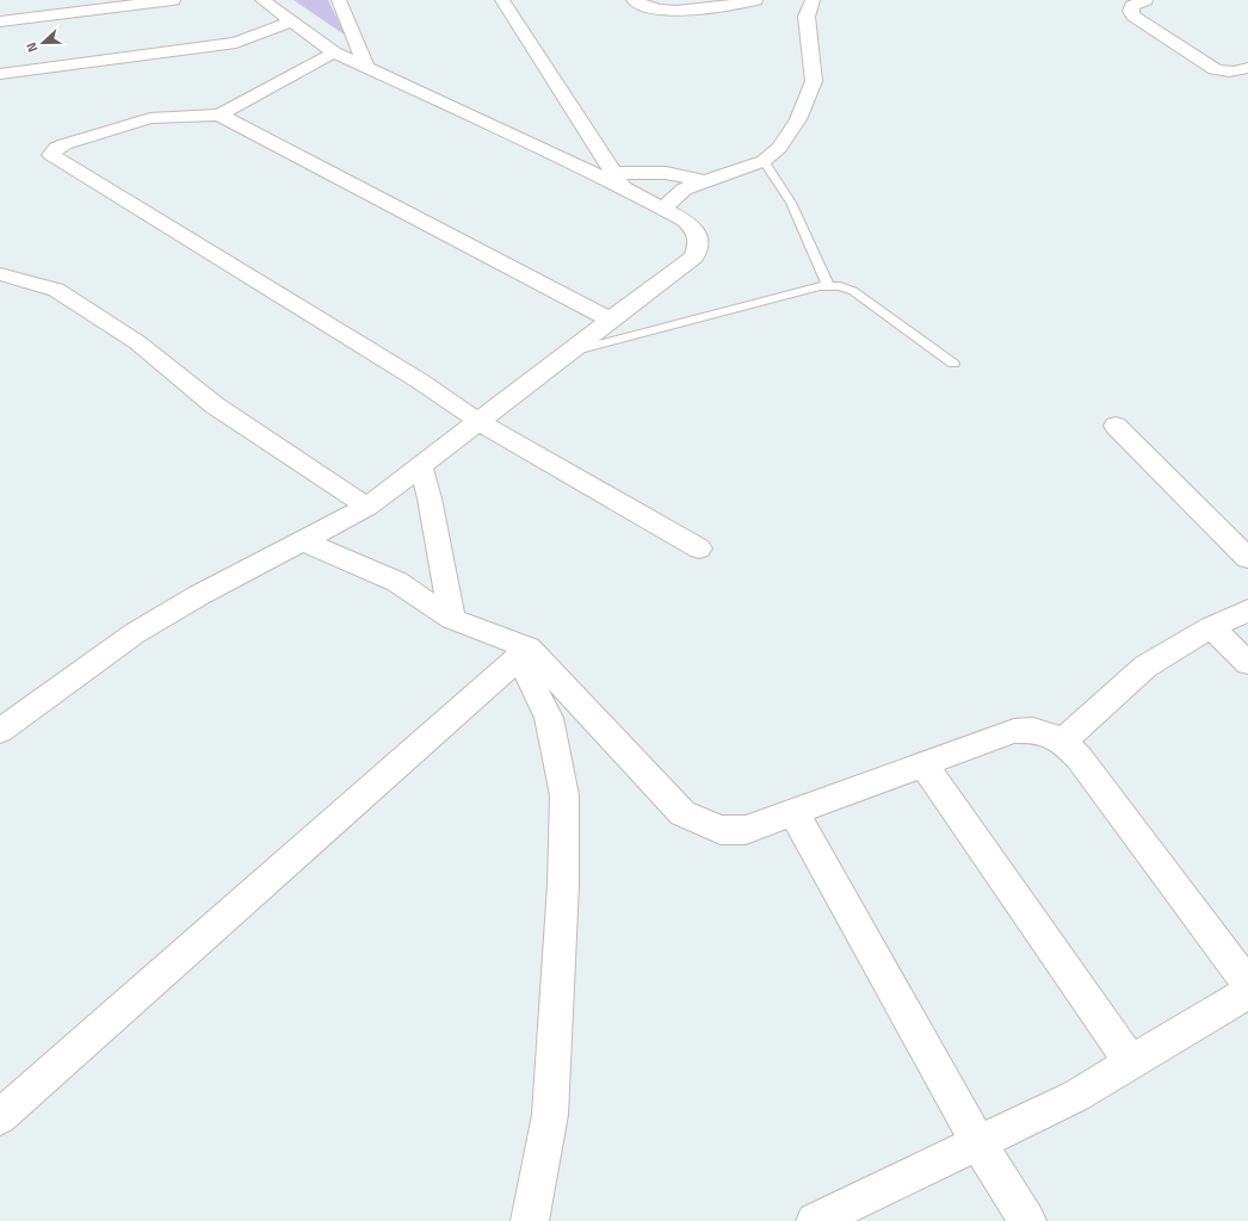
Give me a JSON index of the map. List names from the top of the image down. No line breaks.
{"north":"left"}
